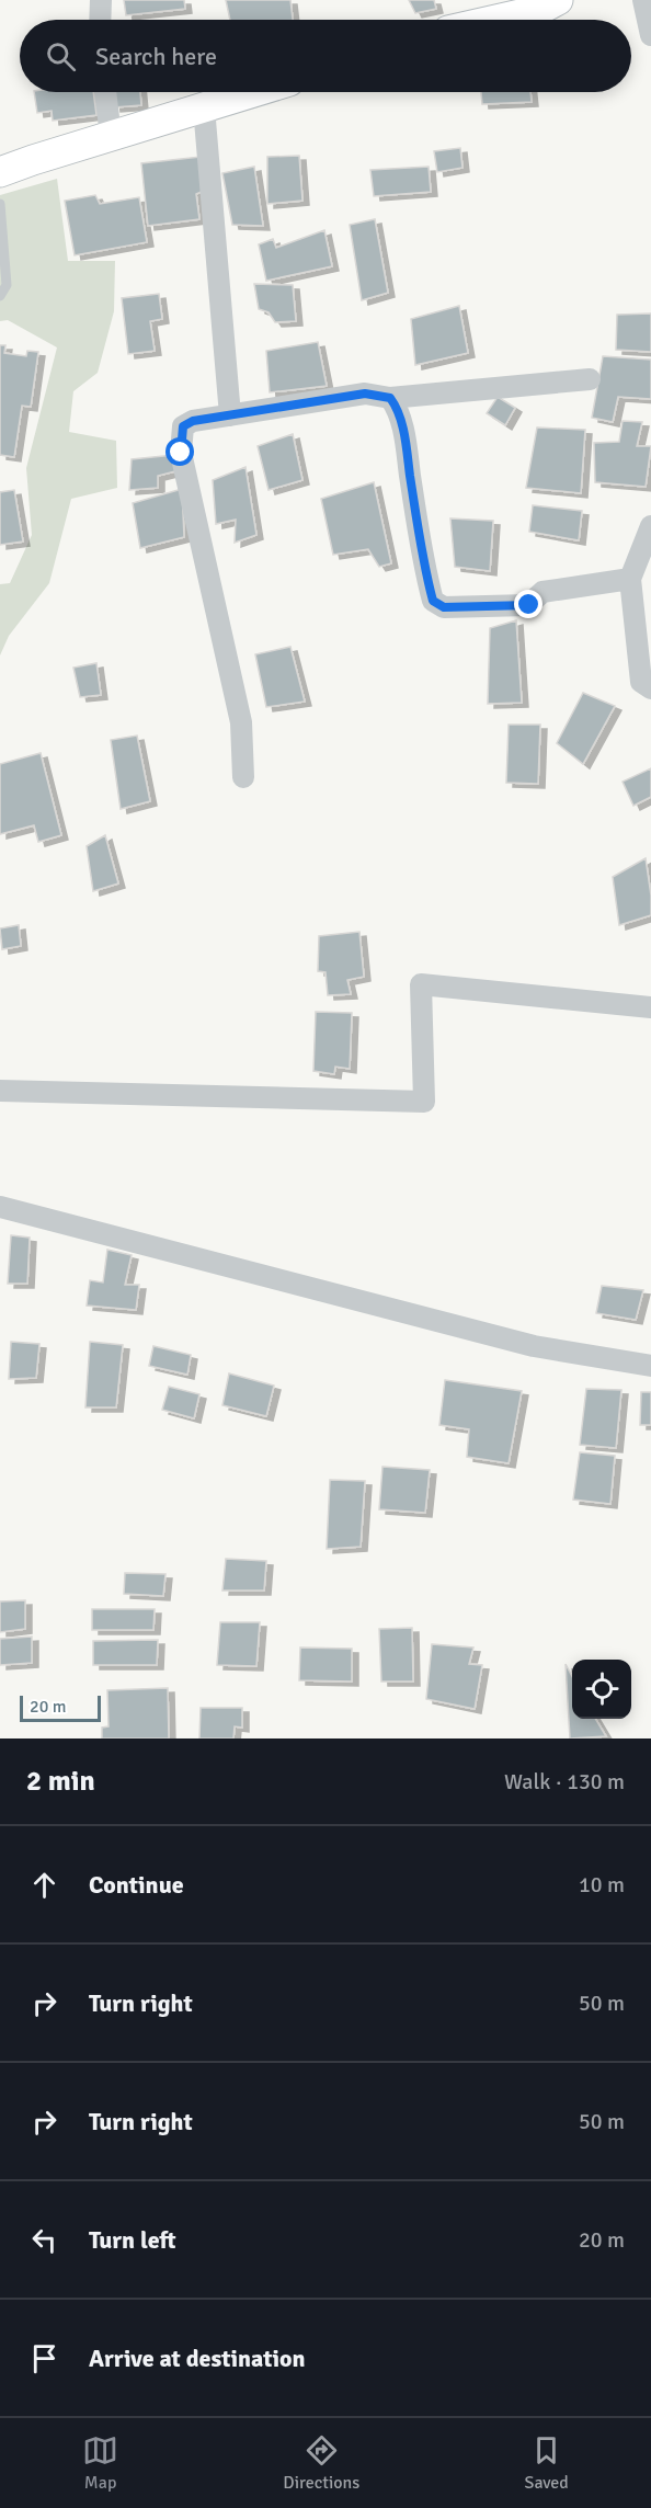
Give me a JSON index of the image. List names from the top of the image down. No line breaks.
{"scale_bar":"20 m","page":{"search":"Search here","scale":"20 m","heading":["2 min","Walk · 130 m"],"list":[["Continue","10 m"],["Turn right","50 m"],["Turn right","50 m"],["Turn left","20 m"],"Arrive at destination"],"nav":["Map","Directions","Saved"]}}
